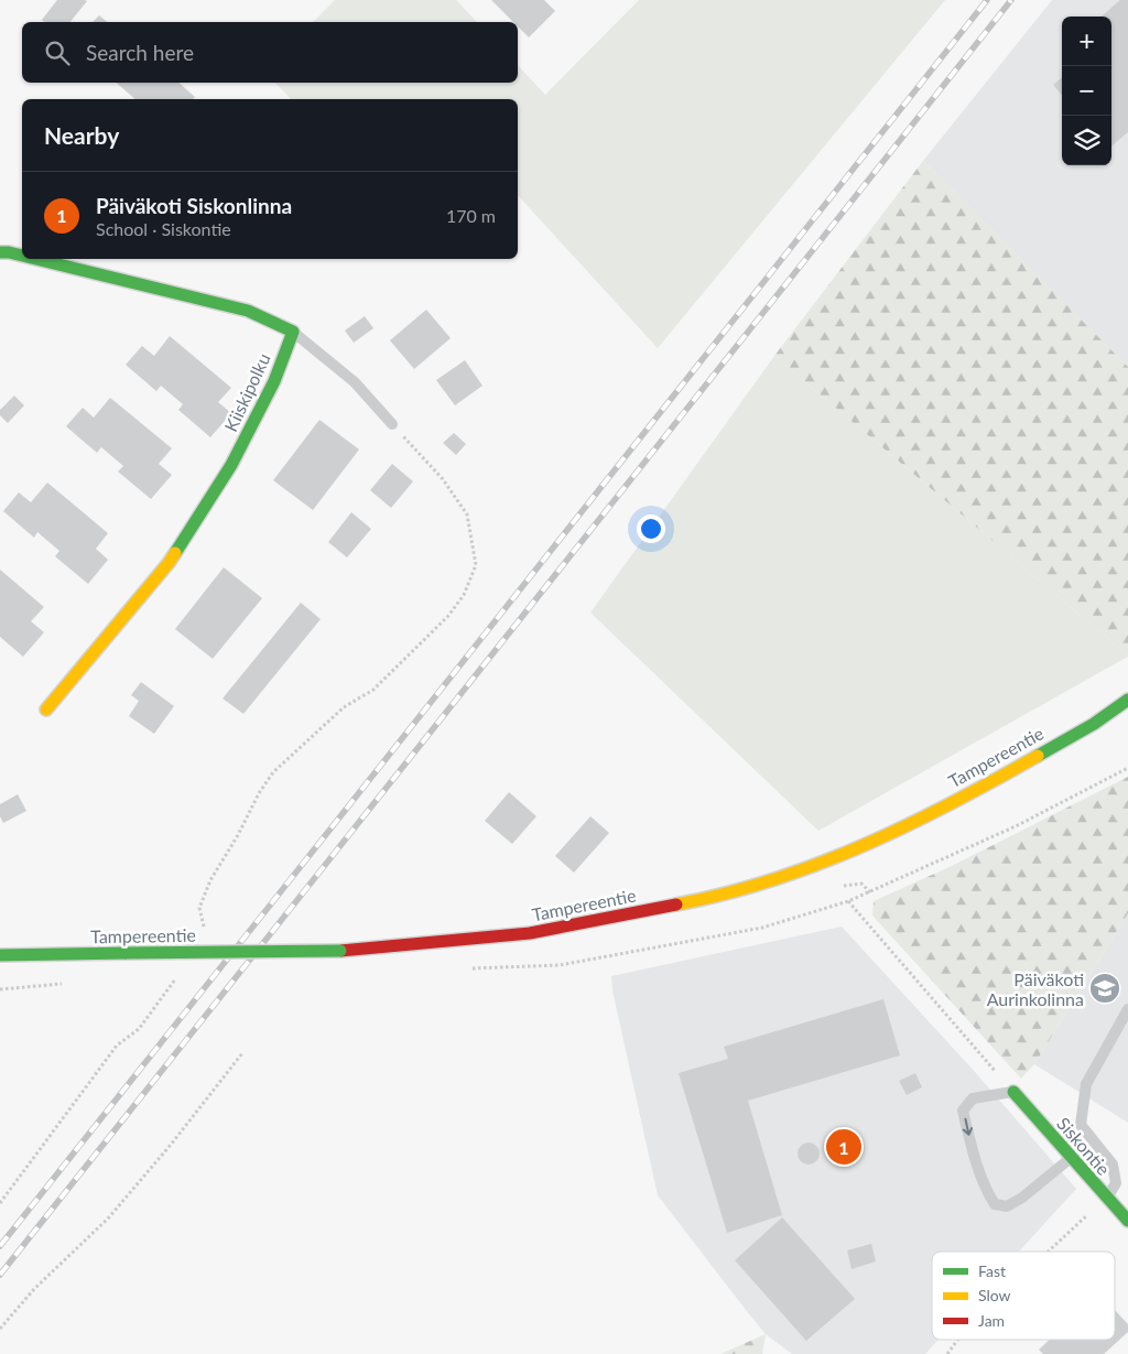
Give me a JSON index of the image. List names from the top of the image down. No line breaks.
{"streets":{"main road":["Kiiskipolku","Tampereentie","Siskontie"]},"places":{"school or university":["Päiväkoti Aurinkolinna"]},"legend":["Fast","Slow","Jam"],"page":{"map_buttons":["+","−"],"search":"Search here","heading":"Nearby","list":[{"mark":"1","name":"Päiväkoti Siskonlinna","note":"School · Siskontie","value":"170 m"}],"pins":"1"}}
